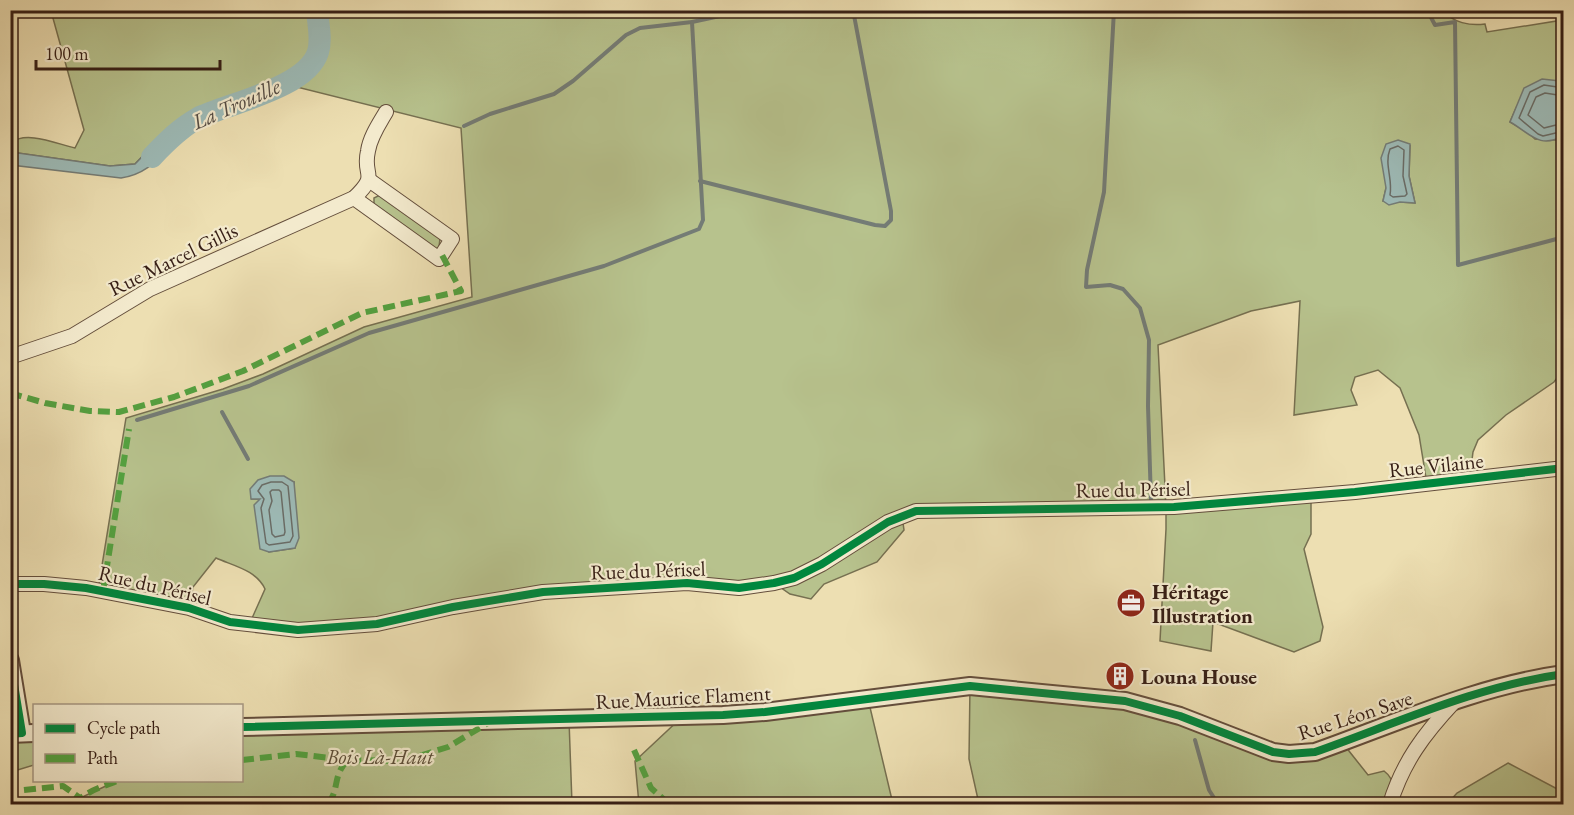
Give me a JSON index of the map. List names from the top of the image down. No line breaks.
{"streets":{"street":["Rue Marcel Gillis","Rue Vilaine","Rue du Périsel","Rue Maurice Flament","Rue Léon Save"]},"crossings":[["Rue Vilaine","Rue du Périsel"],["Rue Maurice Flament","Rue Léon Save"]],"water":["La Trouille"],"parks":["Bois Là-Haut"],"places":{"office":["Héritage Illustration"],"building":["Louna House"]},"legend":["Cycle path","Path"],"scale_bar":"100 m"}
